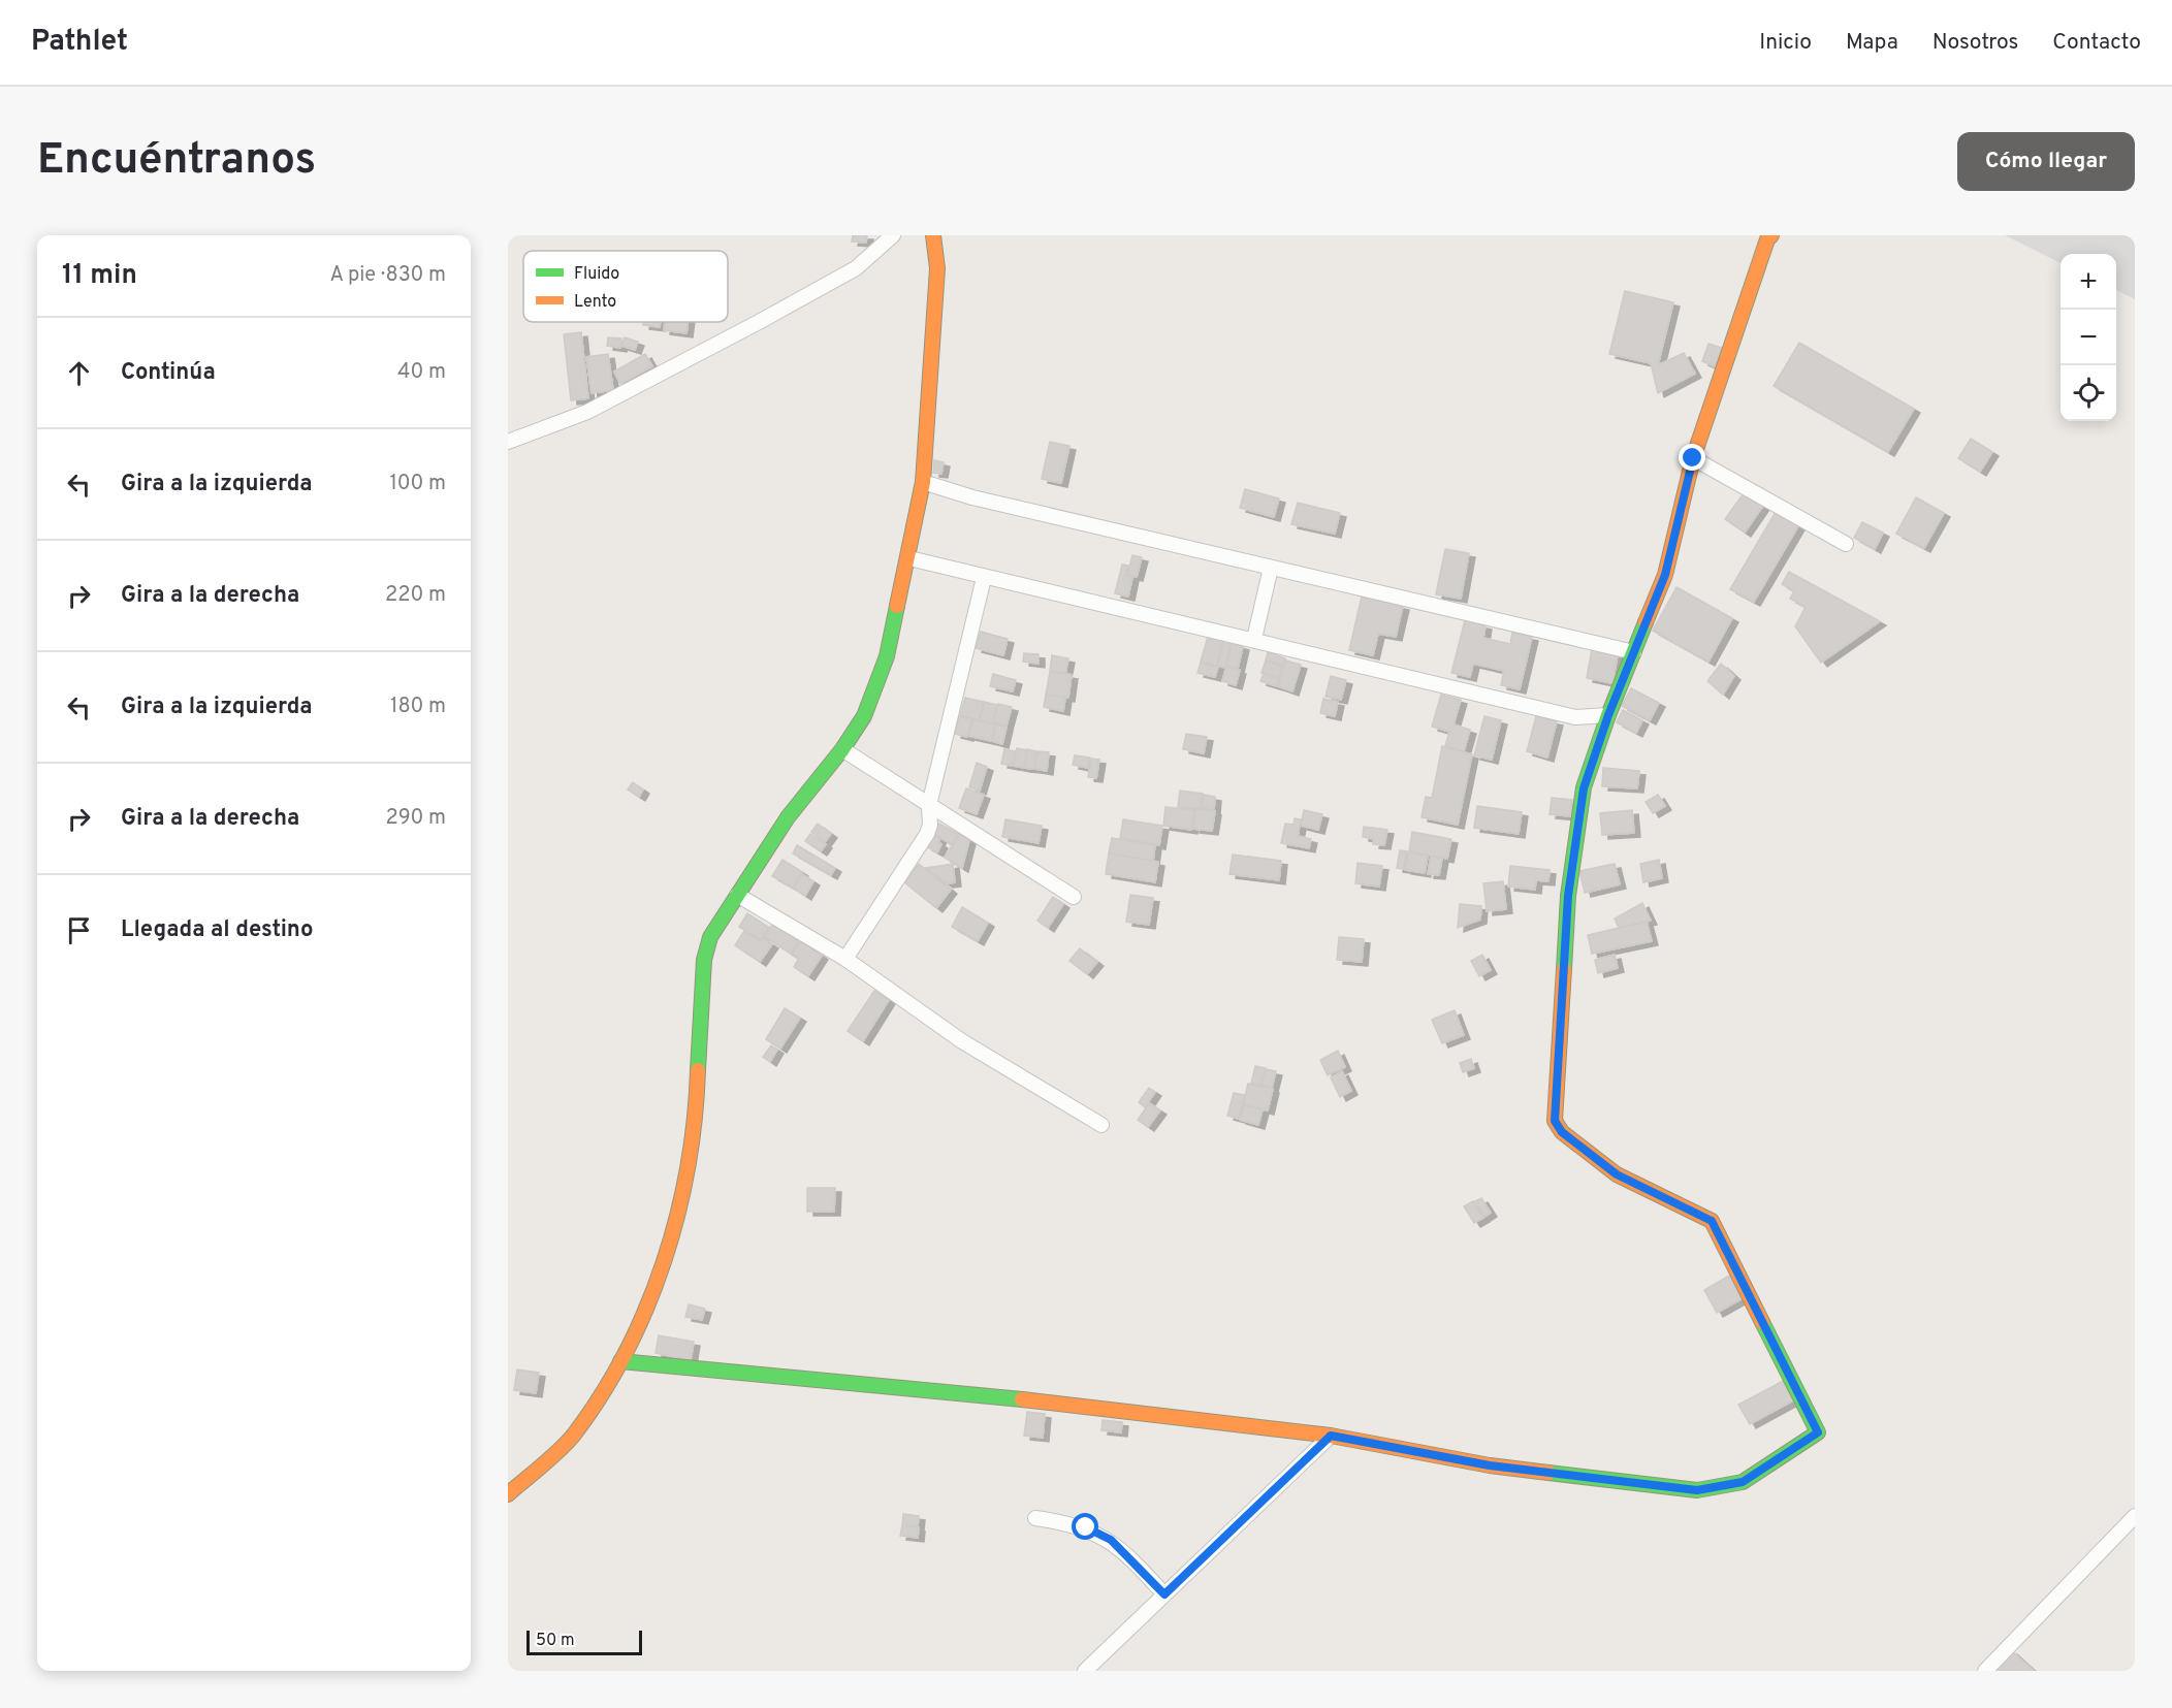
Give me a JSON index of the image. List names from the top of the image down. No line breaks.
{"legend":["Fluido","Lento"],"scale_bar":"50 m","page":{"header":"Pathlet","nav":["Inicio","Mapa","Nosotros","Contacto"],"buttons":"Cómo llegar","title":"Encuéntranos","heading":["11 min","A pie · 830 m"],"map_buttons":["+","−"],"list":[["Continúa","40 m"],["Gira a la izquierda","100 m"],["Gira a la derecha","220 m"],["Gira a la izquierda","180 m"],["Gira a la derecha","290 m"],"Llegada al destino"],"scale":"50 m"}}
